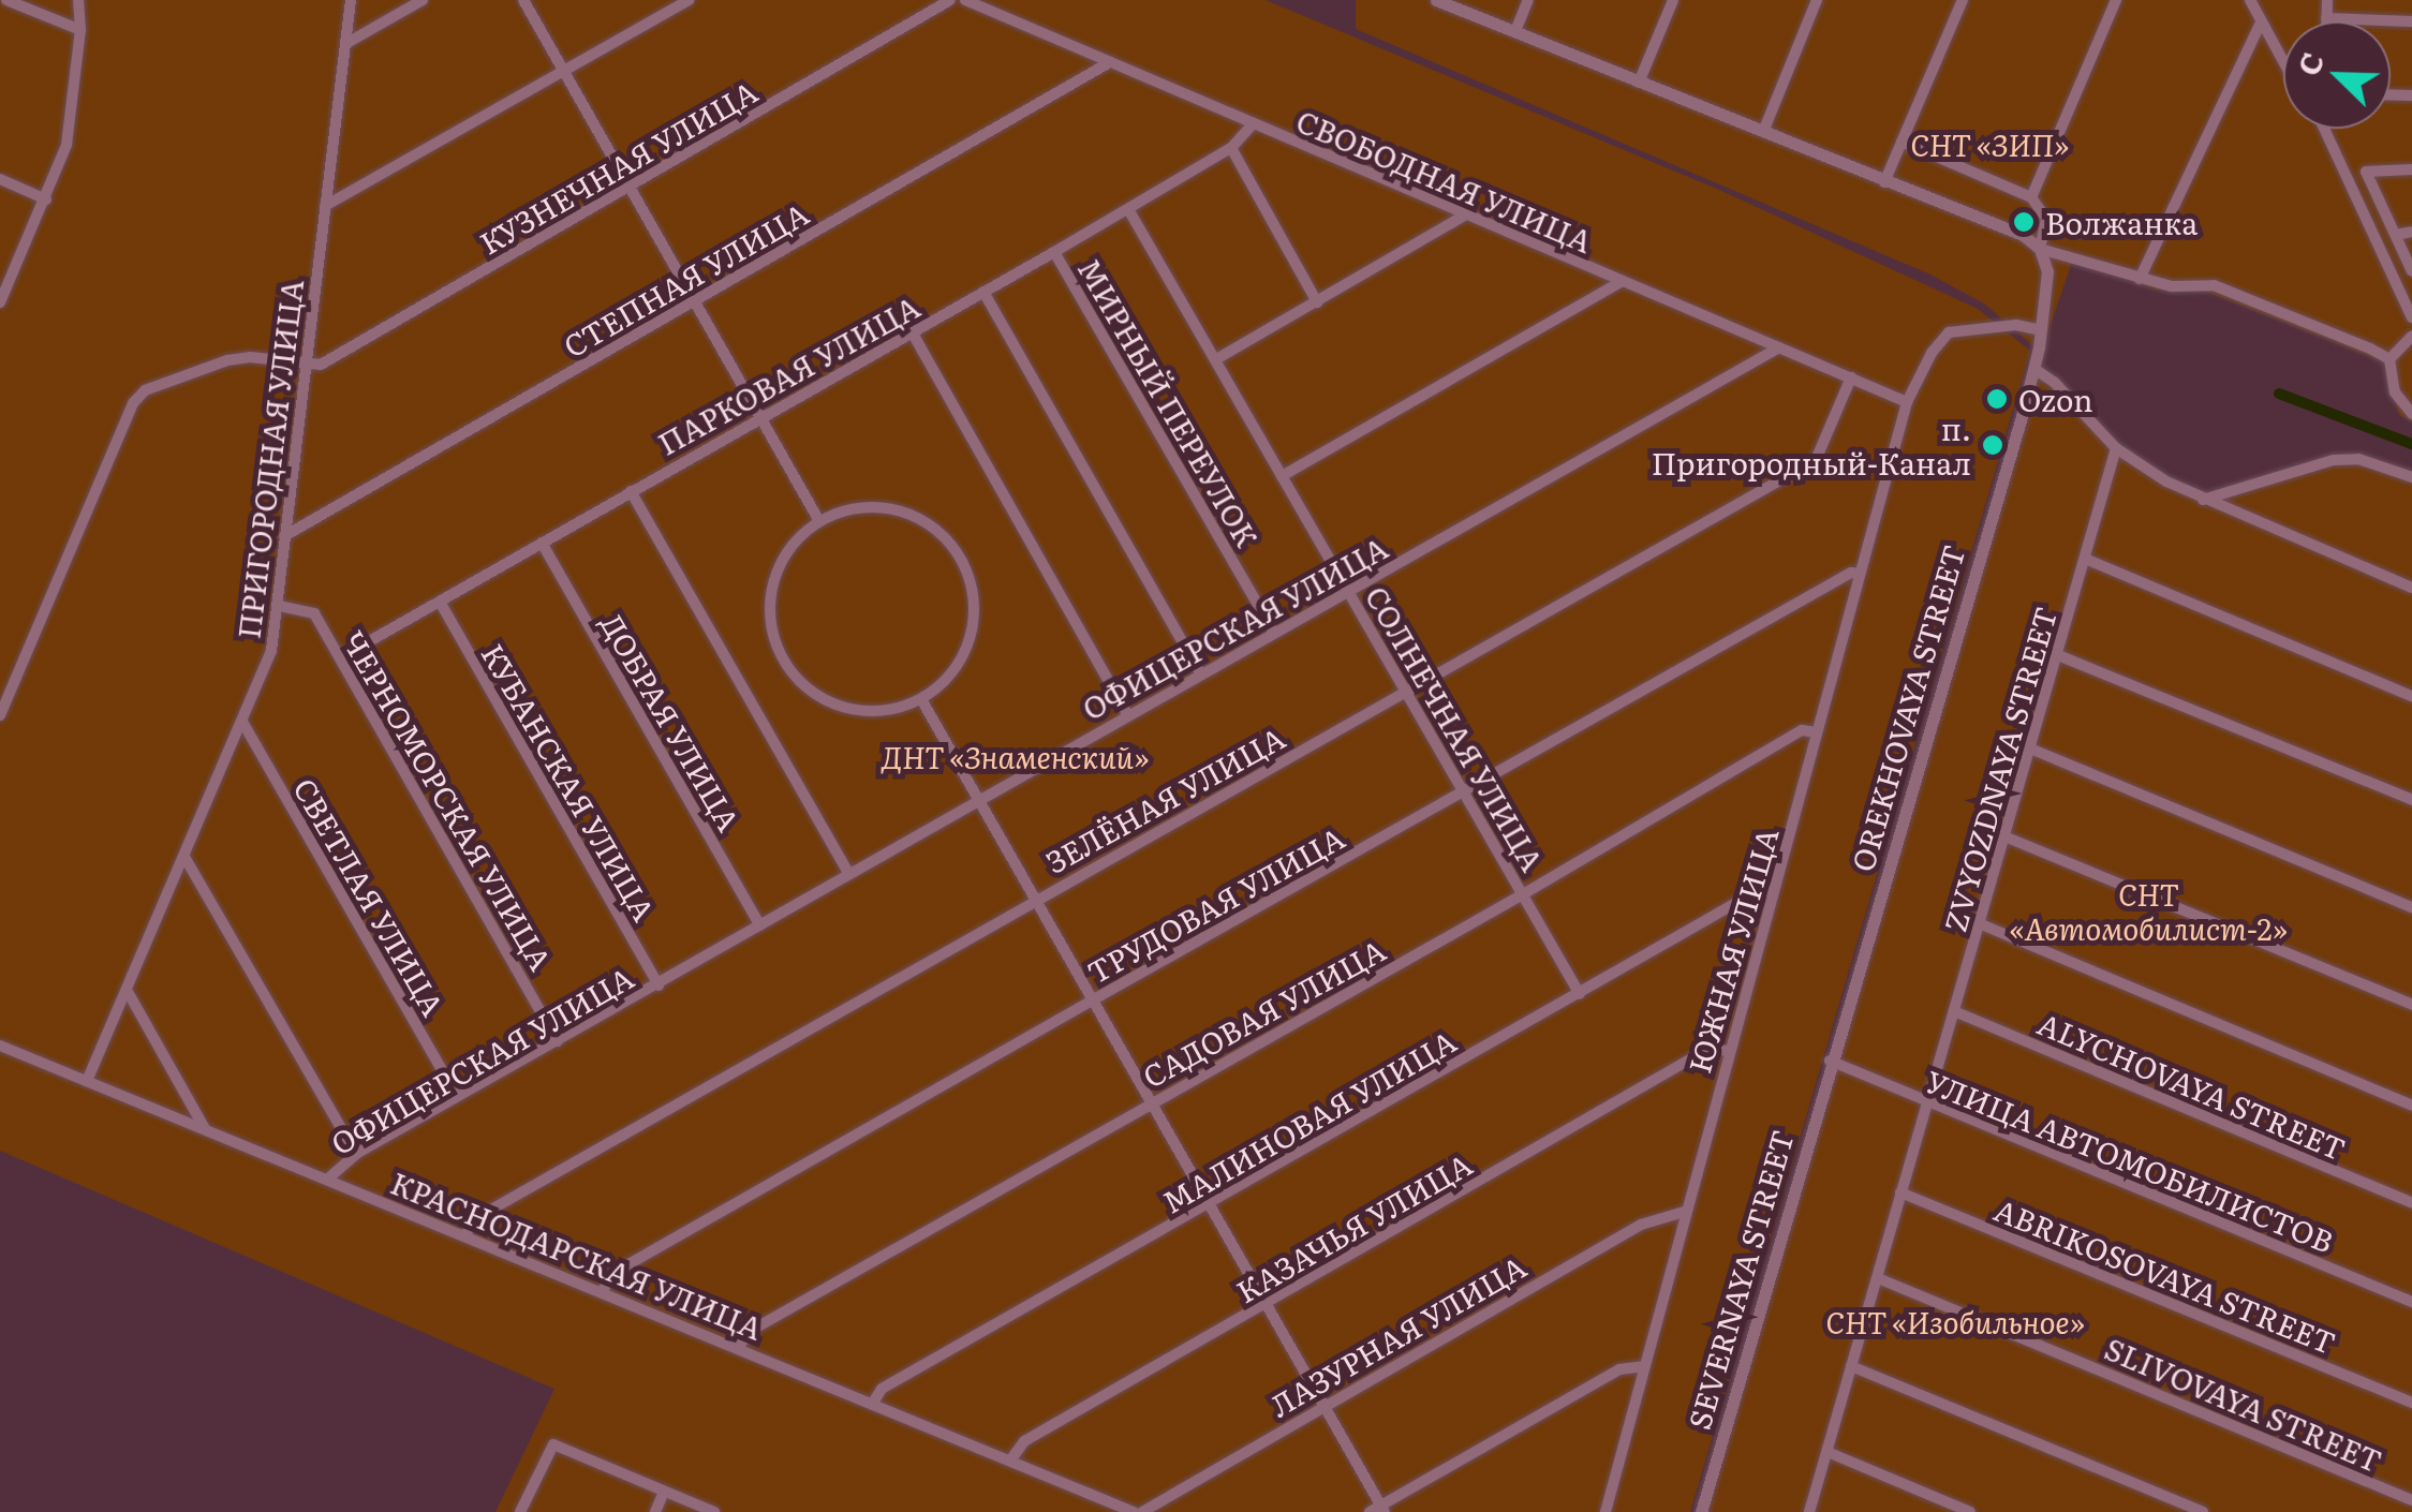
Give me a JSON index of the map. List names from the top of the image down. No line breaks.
{"streets":{"street":["КУЗНЕЧНАЯ УЛИЦА","СВОБОДНАЯ УЛИЦА","СТЕПНАЯ УЛИЦА","ПАРКОВАЯ УЛИЦА","МИРНЫЙ ПЕРЕУЛОК","ПРИГОРОДНАЯ УЛИЦА","ОФИЦЕРСКАЯ УЛИЦА","OREKHOVAYA STREET","ДОБРАЯ УЛИЦА","СОЛНЕЧНАЯ УЛИЦА","ZVYOZDNAYA STREET","КУБАНСКАЯ УЛИЦА","ЗЕЛЁНАЯ УЛИЦА","ЧЕРНОМОРСКАЯ УЛИЦА","СВЕТЛАЯ УЛИЦА","ТРУДОВАЯ УЛИЦА","ЮЖНАЯ УЛИЦА","САДОВАЯ УЛИЦА","ALYCHOVAYA STREET","МАЛИНОВАЯ УЛИЦА","УЛИЦА АВТОМОБИЛИСТОВ","КАЗАЧЬЯ УЛИЦА","КРАСНОДАРСКАЯ УЛИЦА","ABRIKOSOVAYA STREET","SEVERNAYA STREET","ЛАЗУРНАЯ УЛИЦА","SLIVOVAYA STREET"]},"crossings":[["КУЗНЕЧНАЯ УЛИЦА","ПРИГОРОДНАЯ УЛИЦА"],["СВОБОДНАЯ УЛИЦА","СТЕПНАЯ УЛИЦА"],["СВОБОДНАЯ УЛИЦА","ПАРКОВАЯ УЛИЦА"],["СВОБОДНАЯ УЛИЦА","ОФИЦЕРСКАЯ УЛИЦА"],["СВОБОДНАЯ УЛИЦА","ЗЕЛЁНАЯ УЛИЦА"],["СВОБОДНАЯ УЛИЦА","ЮЖНАЯ УЛИЦА"],["СТЕПНАЯ УЛИЦА","ПРИГОРОДНАЯ УЛИЦА"],["ПАРКОВАЯ УЛИЦА","МИРНЫЙ ПЕРЕУЛОК"],["ПАРКОВАЯ УЛИЦА","ДОБРАЯ УЛИЦА"],["ПАРКОВАЯ УЛИЦА","СОЛНЕЧНАЯ УЛИЦА"],["ПАРКОВАЯ УЛИЦА","КУБАНСКАЯ УЛИЦА"],["ПАРКОВАЯ УЛИЦА","ЧЕРНОМОРСКАЯ УЛИЦА"],["МИРНЫЙ ПЕРЕУЛОК","ОФИЦЕРСКАЯ УЛИЦА"],["ПРИГОРОДНАЯ УЛИЦА","ЧЕРНОМОРСКАЯ УЛИЦА"],["ПРИГОРОДНАЯ УЛИЦА","СВЕТЛАЯ УЛИЦА"],["ПРИГОРОДНАЯ УЛИЦА","КРАСНОДАРСКАЯ УЛИЦА"],["ОФИЦЕРСКАЯ УЛИЦА","ДОБРАЯ УЛИЦА"],["ОФИЦЕРСКАЯ УЛИЦА","СОЛНЕЧНАЯ УЛИЦА"],["ОФИЦЕРСКАЯ УЛИЦА","КУБАНСКАЯ УЛИЦА"],["ОФИЦЕРСКАЯ УЛИЦА","ЧЕРНОМОРСКАЯ УЛИЦА"],["ОФИЦЕРСКАЯ УЛИЦА","СВЕТЛАЯ УЛИЦА"],["ОФИЦЕРСКАЯ УЛИЦА","КРАСНОДАРСКАЯ УЛИЦА"],["OREKHOVAYA STREET","ЮЖНАЯ УЛИЦА"],["OREKHOVAYA STREET","УЛИЦА АВТОМОБИЛИСТОВ"],["OREKHOVAYA STREET","SEVERNAYA STREET"],["СОЛНЕЧНАЯ УЛИЦА","ЗЕЛЁНАЯ УЛИЦА"],["СОЛНЕЧНАЯ УЛИЦА","ТРУДОВАЯ УЛИЦА"],["СОЛНЕЧНАЯ УЛИЦА","САДОВАЯ УЛИЦА"],["СОЛНЕЧНАЯ УЛИЦА","МАЛИНОВАЯ УЛИЦА"],["ZVYOZDNAYA STREET","ALYCHOVAYA STREET"],["ZVYOZDNAYA STREET","УЛИЦА АВТОМОБИЛИСТОВ"],["ЗЕЛЁНАЯ УЛИЦА","КРАСНОДАРСКАЯ УЛИЦА"],["ТРУДОВАЯ УЛИЦА","ЮЖНАЯ УЛИЦА"],["ТРУДОВАЯ УЛИЦА","КРАСНОДАРСКАЯ УЛИЦА"],["ЮЖНАЯ УЛИЦА","САДОВАЯ УЛИЦА"],["ЮЖНАЯ УЛИЦА","МАЛИНОВАЯ УЛИЦА"],["ЮЖНАЯ УЛИЦА","КАЗАЧЬЯ УЛИЦА"],["ЮЖНАЯ УЛИЦА","ЛАЗУРНАЯ УЛИЦА"],["САДОВАЯ УЛИЦА","КРАСНОДАРСКАЯ УЛИЦА"],["МАЛИНОВАЯ УЛИЦА","КРАСНОДАРСКАЯ УЛИЦА"],["УЛИЦА АВТОМОБИЛИСТОВ","SEVERNAYA STREET"],["КАЗАЧЬЯ УЛИЦА","КРАСНОДАРСКАЯ УЛИЦА"],["КРАСНОДАРСКАЯ УЛИЦА","ЛАЗУРНАЯ УЛИЦА"]],"parks":["СНТ «ЗИП»","ДНТ «Знаменский»","СНТ «Автомобилист-2»","СНТ «Изобильное»"],"places":["Волжанка","Ozon","п. Пригородный-Канал"],"north":"top left"}
